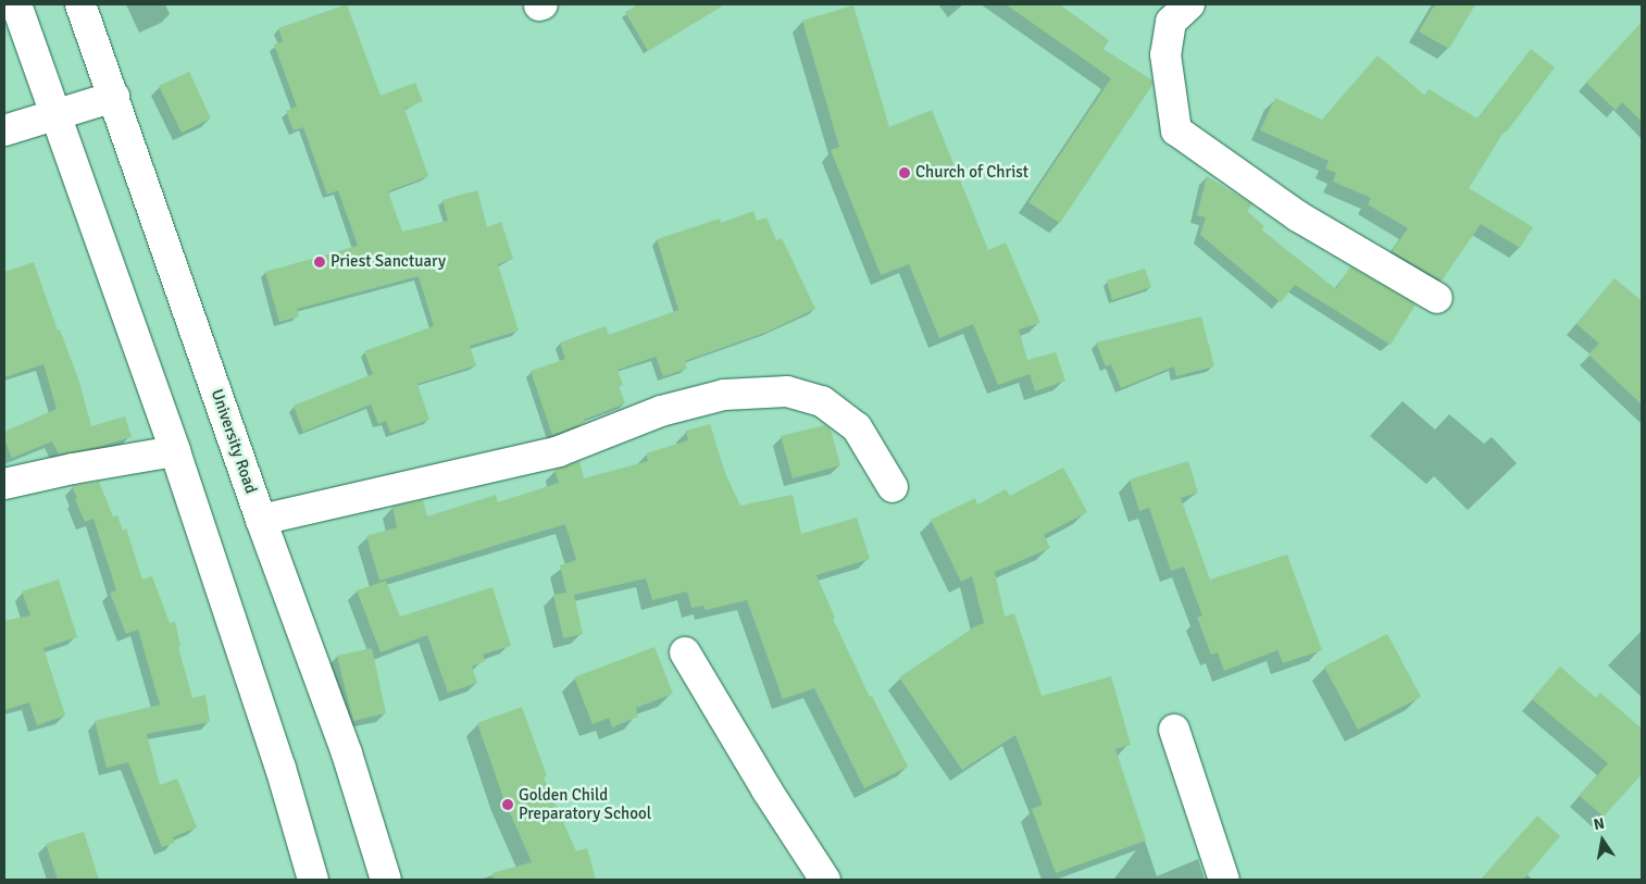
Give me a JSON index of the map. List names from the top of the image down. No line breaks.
{"streets":{"main road":["University Road"]},"places":["Church of Christ","Priest Sanctuary","Golden Child Preparatory School"],"north":"top"}
